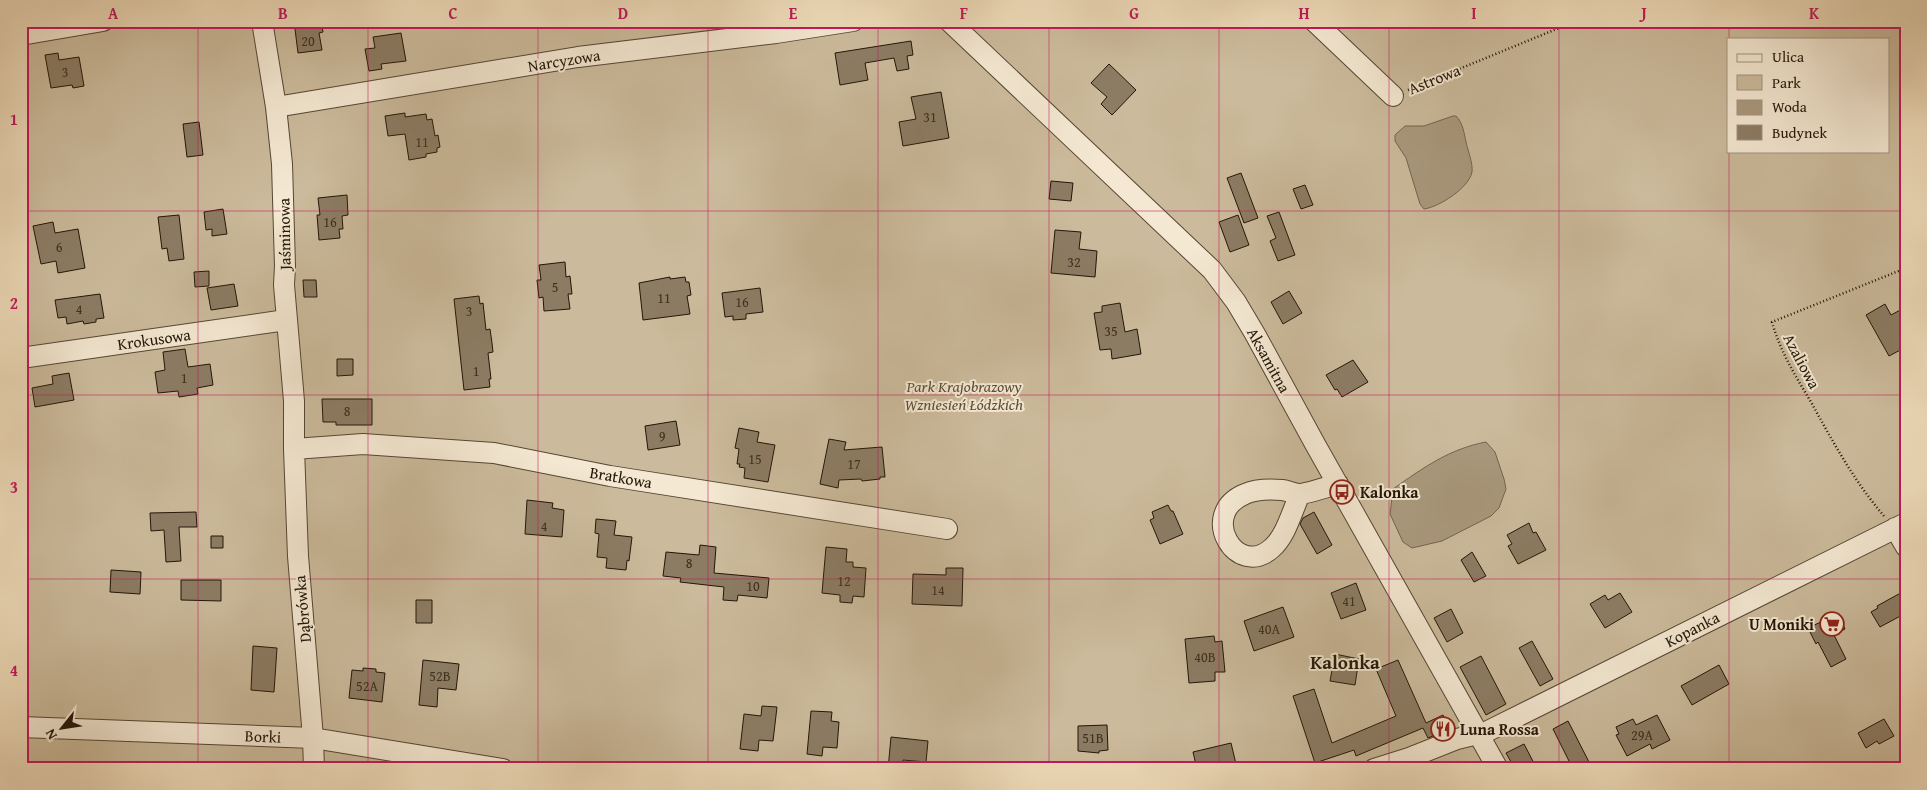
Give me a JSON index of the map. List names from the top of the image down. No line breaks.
{"streets":{"street":["Narcyzowa","Astrowa","Jaśminowa","Krokusowa","Aksamitna","Bratkowa","Dąbrówka","Kopanka","Borki"],"path":["Azaliowa"]},"crossings":[["Narcyzowa","Jaśminowa"],["Jaśminowa","Krokusowa"],["Jaśminowa","Bratkowa"],["Jaśminowa","Dąbrówka"],["Aksamitna","Kopanka"],["Azaliowa","Kopanka"],["Bratkowa","Dąbrówka"],["Dąbrówka","Borki"]],"districts":["Kalonka"],"parks":["Park Krajobrazowy Wzniesień Łódzkich"],"places":{"bus stop":["Kalonka"],"supermarket":["U Moniki"],"restaurant":["Luna Rossa"]},"house_numbers":["20","3","31","11","16","6","32","5","11","16","4","3","35","1","1","8","9","15","17","4","8","12","10","14","41","40A","40B","52B","52A","29A","51B"],"legend":["Ulica","Park","Woda","Budynek"],"north":"bottom left","grid":{"columns":["A","B","C","D","E","F","G","H","I","J","K"],"rows":["1","2","3","4"]}}
